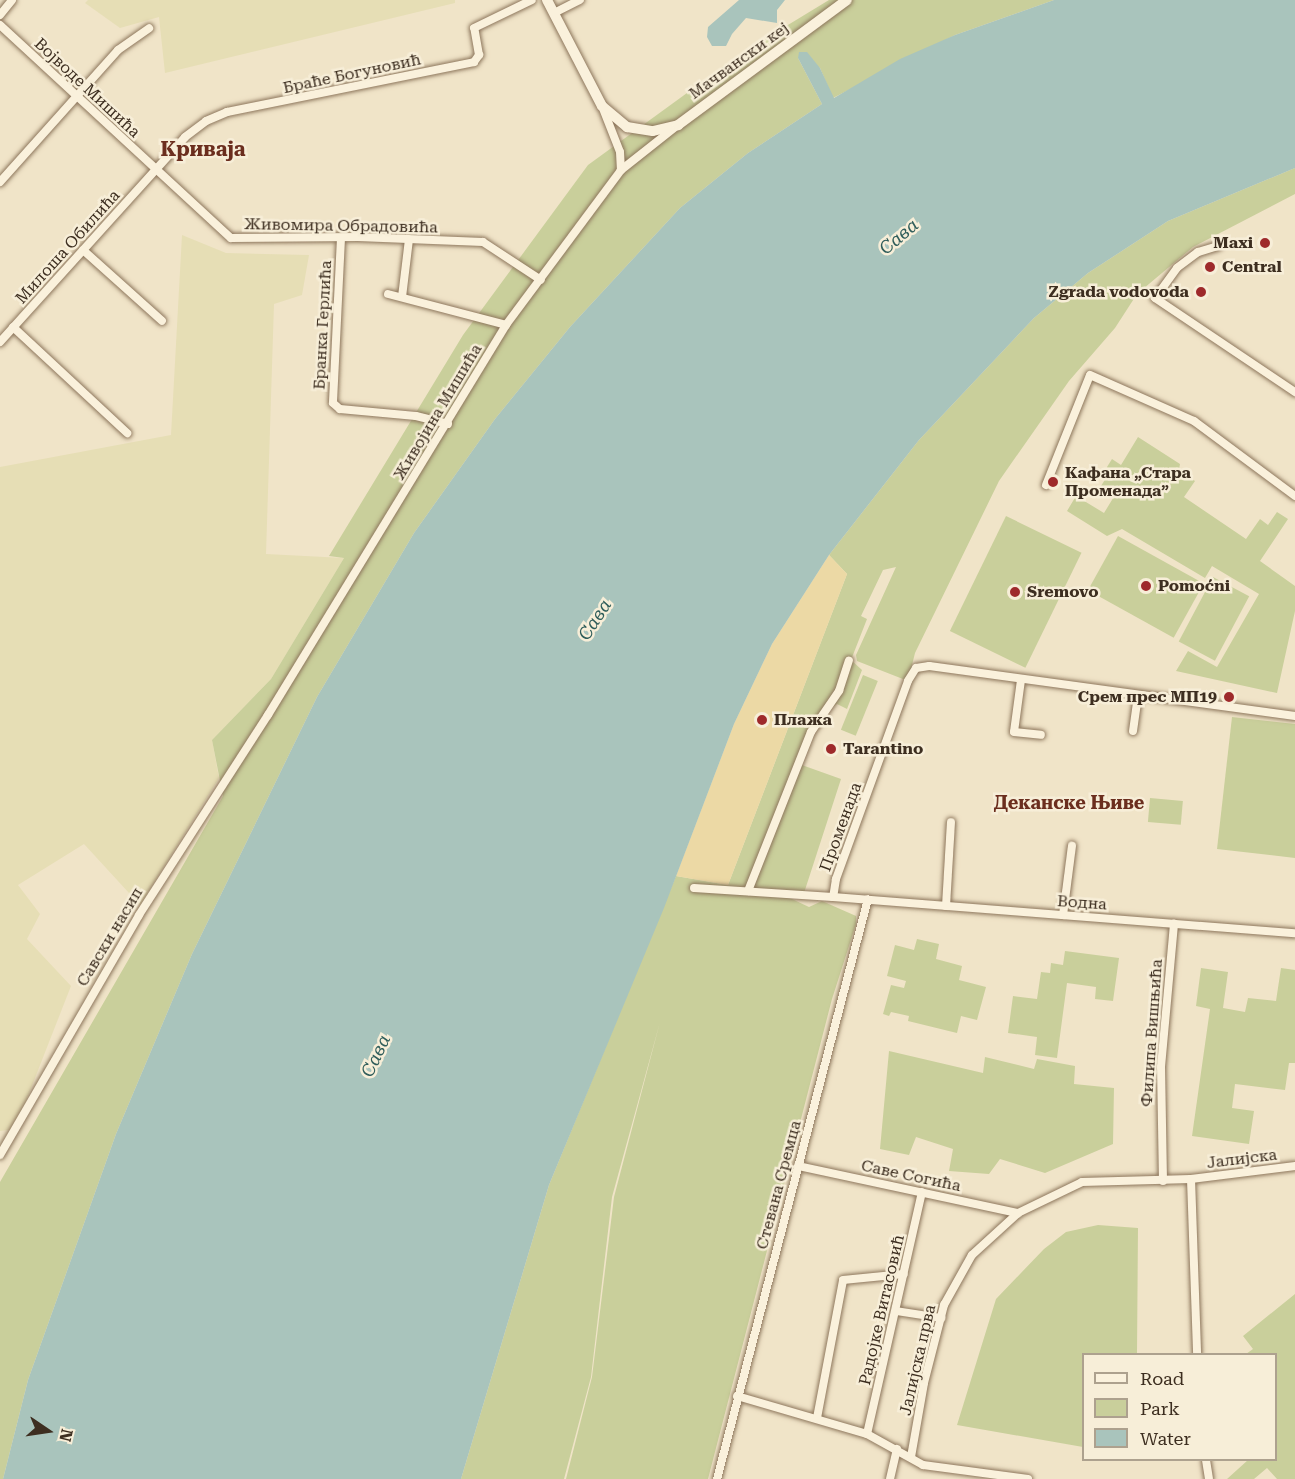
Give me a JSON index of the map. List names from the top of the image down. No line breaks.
{"streets":{"street":["Мачвански кеј","Браће Богуновић","Војводе Мишића","Живомира Обрадовића","Милоша Обилића","Бранка Герлића","Живојина Мишића","Променада","Водна","Савски насип","Филипа Вишњића","Јалијска","Саве Согића","Стевана Сремца","Радојке Витасовић","Јалијска прва"]},"crossings":[["Мачвански кеј","Живојина Мишића"],["Браће Богуновић","Војводе Мишића"],["Браће Богуновић","Живомира Обрадовића"],["Браће Богуновић","Милоша Обилића"],["Војводе Мишића","Живомира Обрадовића"],["Војводе Мишића","Милоша Обилића"],["Живомира Обрадовића","Милоша Обилића"],["Живомира Обрадовића","Бранка Герлића"],["Живомира Обрадовића","Живојина Мишића"],["Бранка Герлића","Живојина Мишића"],["Живојина Мишића","Савски насип"],["Променада","Водна"],["Променада","Стевана Сремца"],["Водна","Филипа Вишњића"],["Водна","Стевана Сремца"],["Филипа Вишњића","Јалијска прва"],["Јалијска","Јалијска прва"],["Саве Согића","Стевана Сремца"],["Саве Согића","Радојке Витасовић"],["Саве Согића","Јалијска прва"]],"districts":["Криваја","Деканске Њиве"],"water":["Сава"],"places":["Maxi","Central","Zgrada vodovoda","Кафана „Стара Променада”","Pomoćni","Sremovo","Срем прес МП19","Плажа","Tarantino"],"legend":["Road","Park","Water"],"north":"right"}
